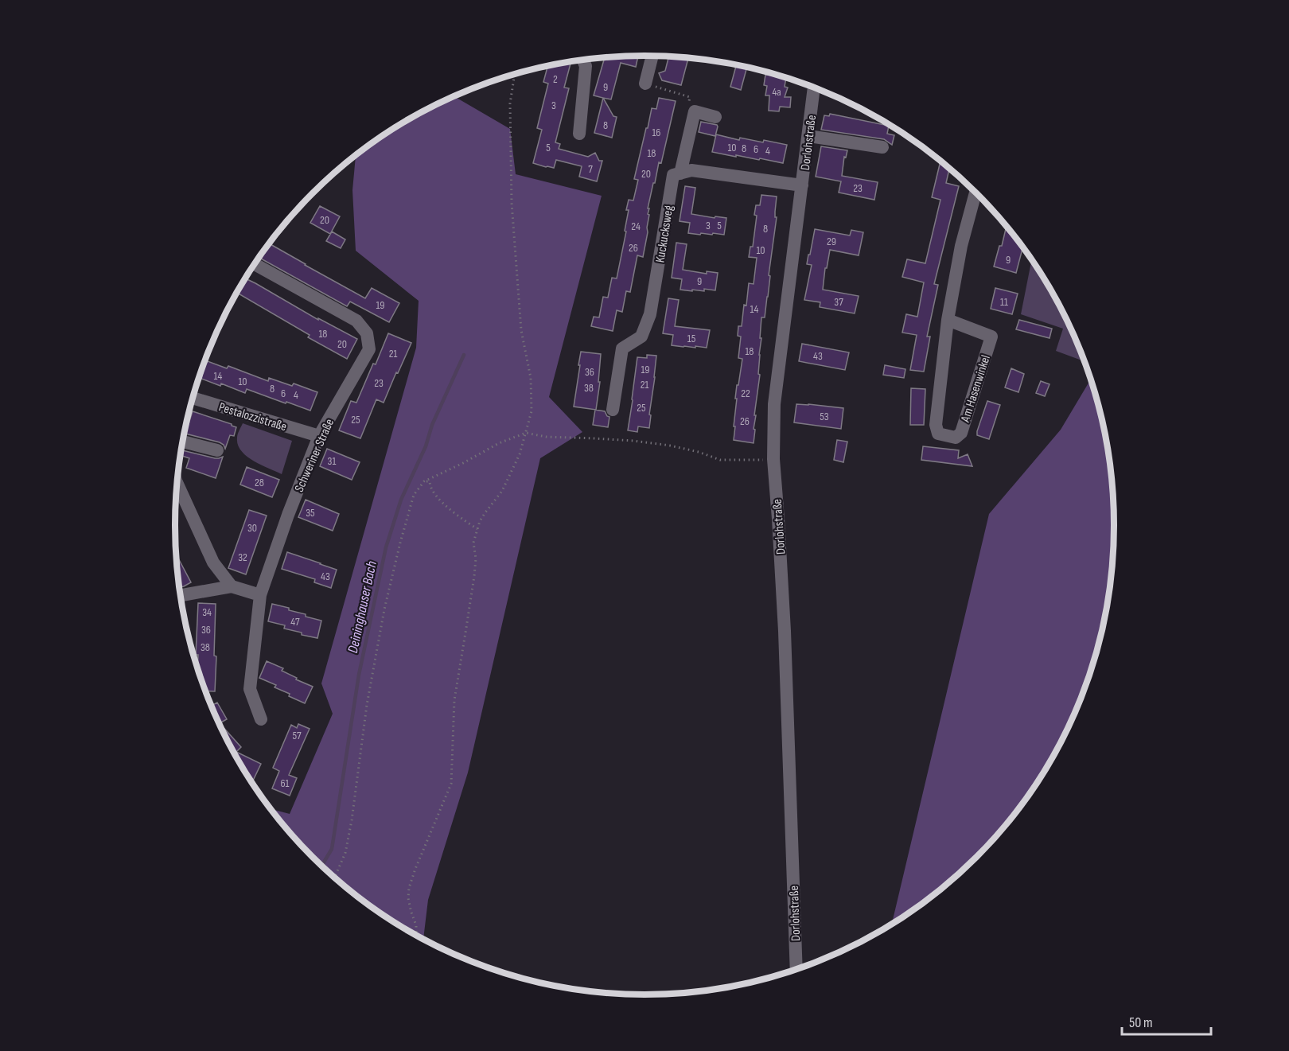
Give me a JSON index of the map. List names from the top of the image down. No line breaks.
{"streets":{"street":["Dorlohstraße","Kuckucksweg","Am Hasenwinkel","Pestalozzistraße","Schweriner Straße"]},"crossings":[["Pestalozzistraße","Schweriner Straße"]],"water":["Deininghauser Bach"],"house_numbers":["2","9","4a","3","8","16","5","10","8","6","4","18","7","20","23","20","3","5","24","8","29","26","10","9","9","37","11","19","14","18","15","20","18","21","43","19","36","14","10","23","21","38","8","6","22","4","25","53","25","26","31","28","35","30","32","43","34","47","36","38","57","61"],"scale_bar":"50 m"}
